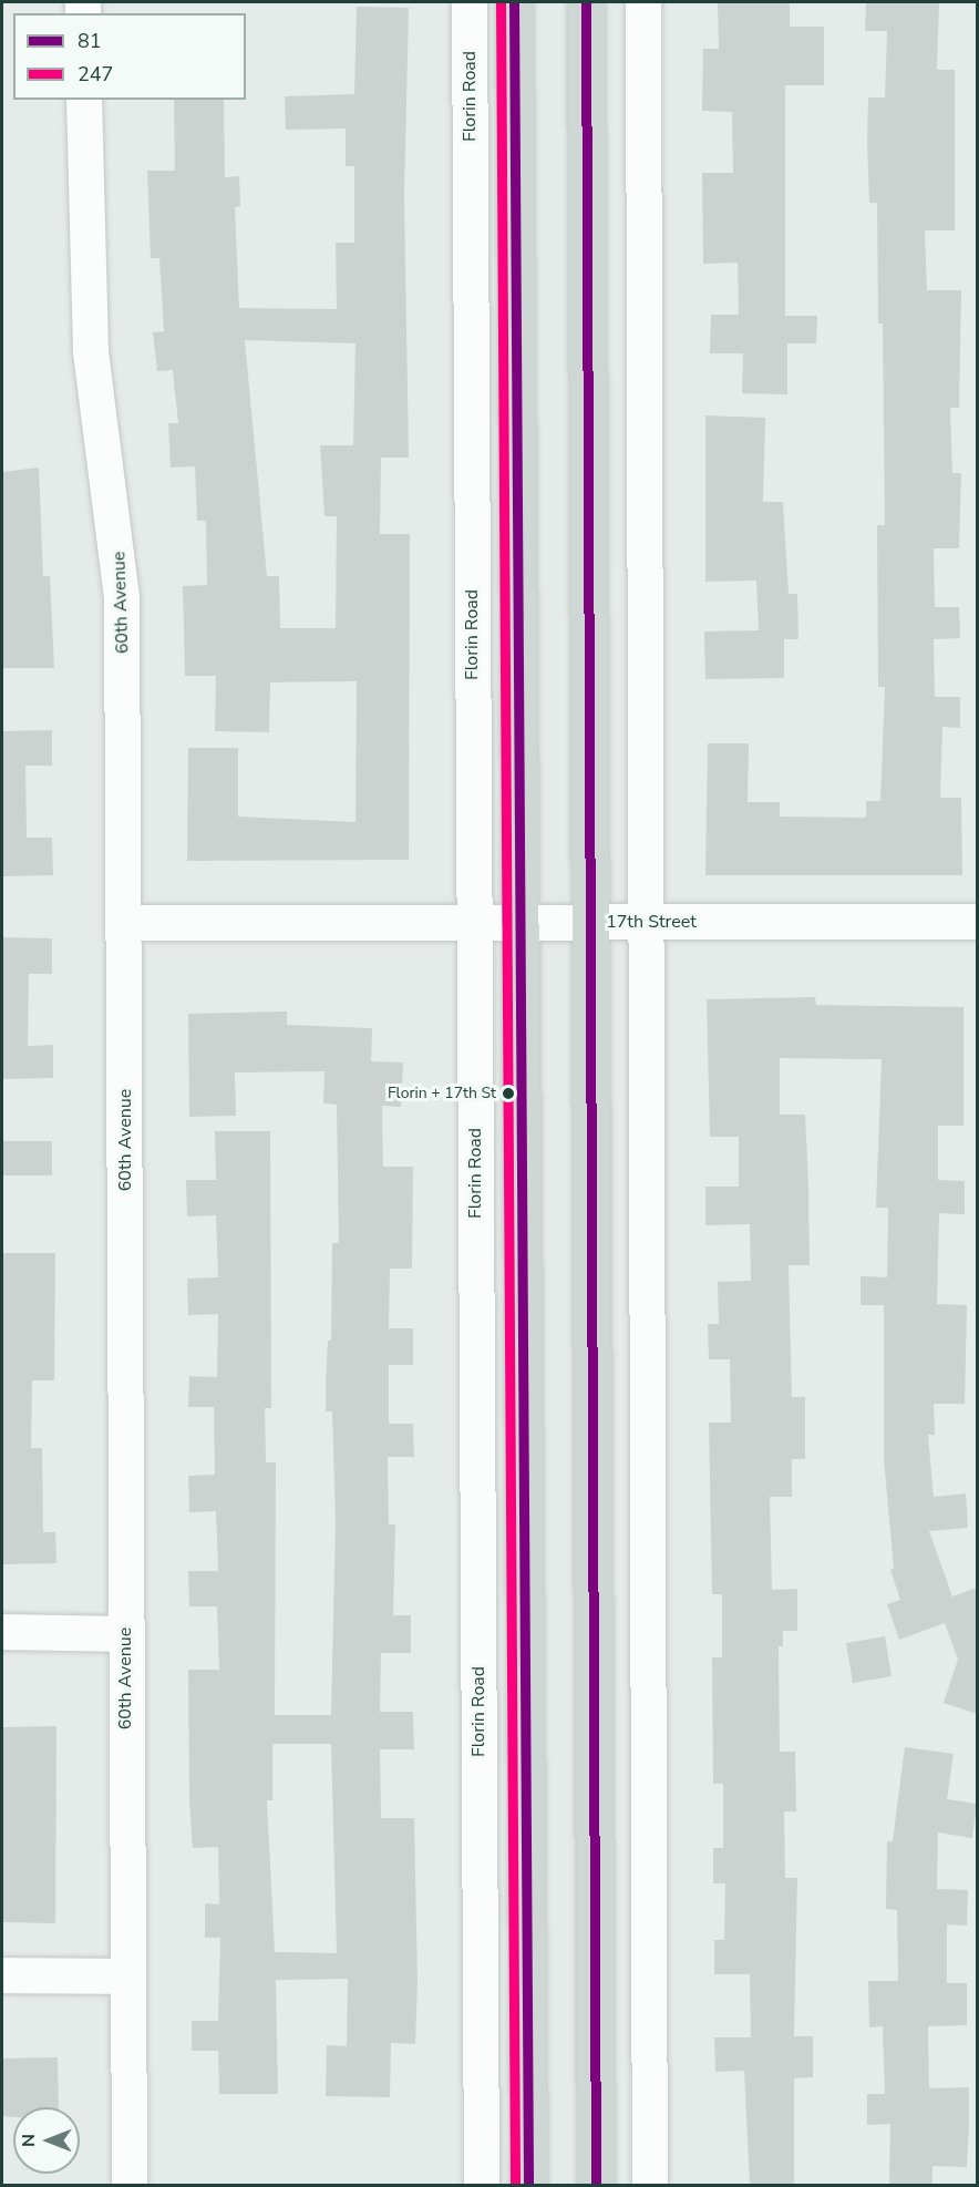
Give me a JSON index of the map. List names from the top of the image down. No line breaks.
{"streets":{"street":["Florin Road","60th Avenue","17th Street"]},"crossings":[["Florin Road","17th Street"],["60th Avenue","17th Street"]],"places":["Florin + 17th St"],"lines":["transit line 81","transit line 247"],"legend":["81","247"],"north":"left"}
